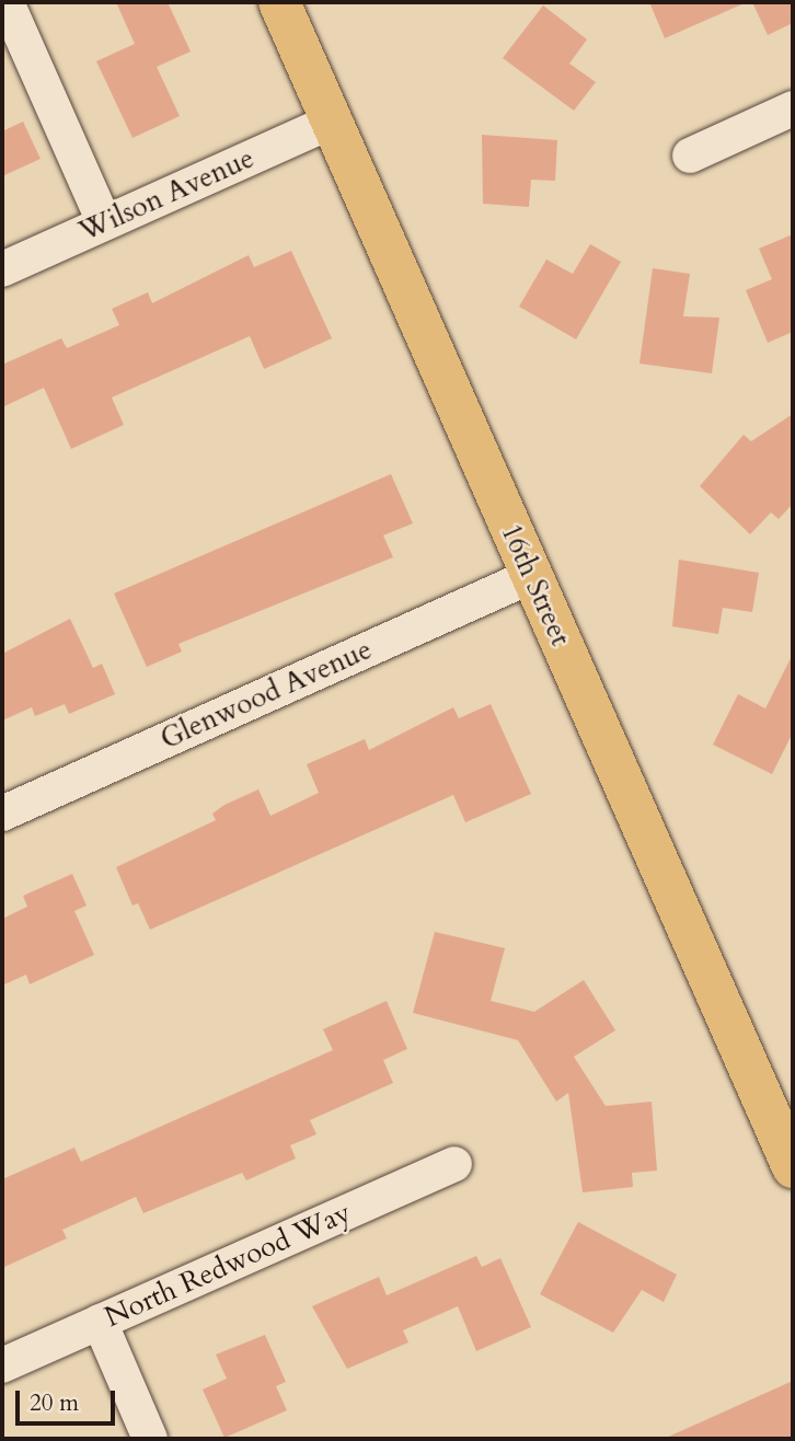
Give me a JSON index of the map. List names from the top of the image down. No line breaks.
{"streets":{"main road":["16th Street"],"street":["Wilson Avenue","Glenwood Avenue","North Redwood Way"]},"crossings":[["Wilson Avenue","16th Street"],["16th Street","Glenwood Avenue"]],"scale_bar":"20 m"}
